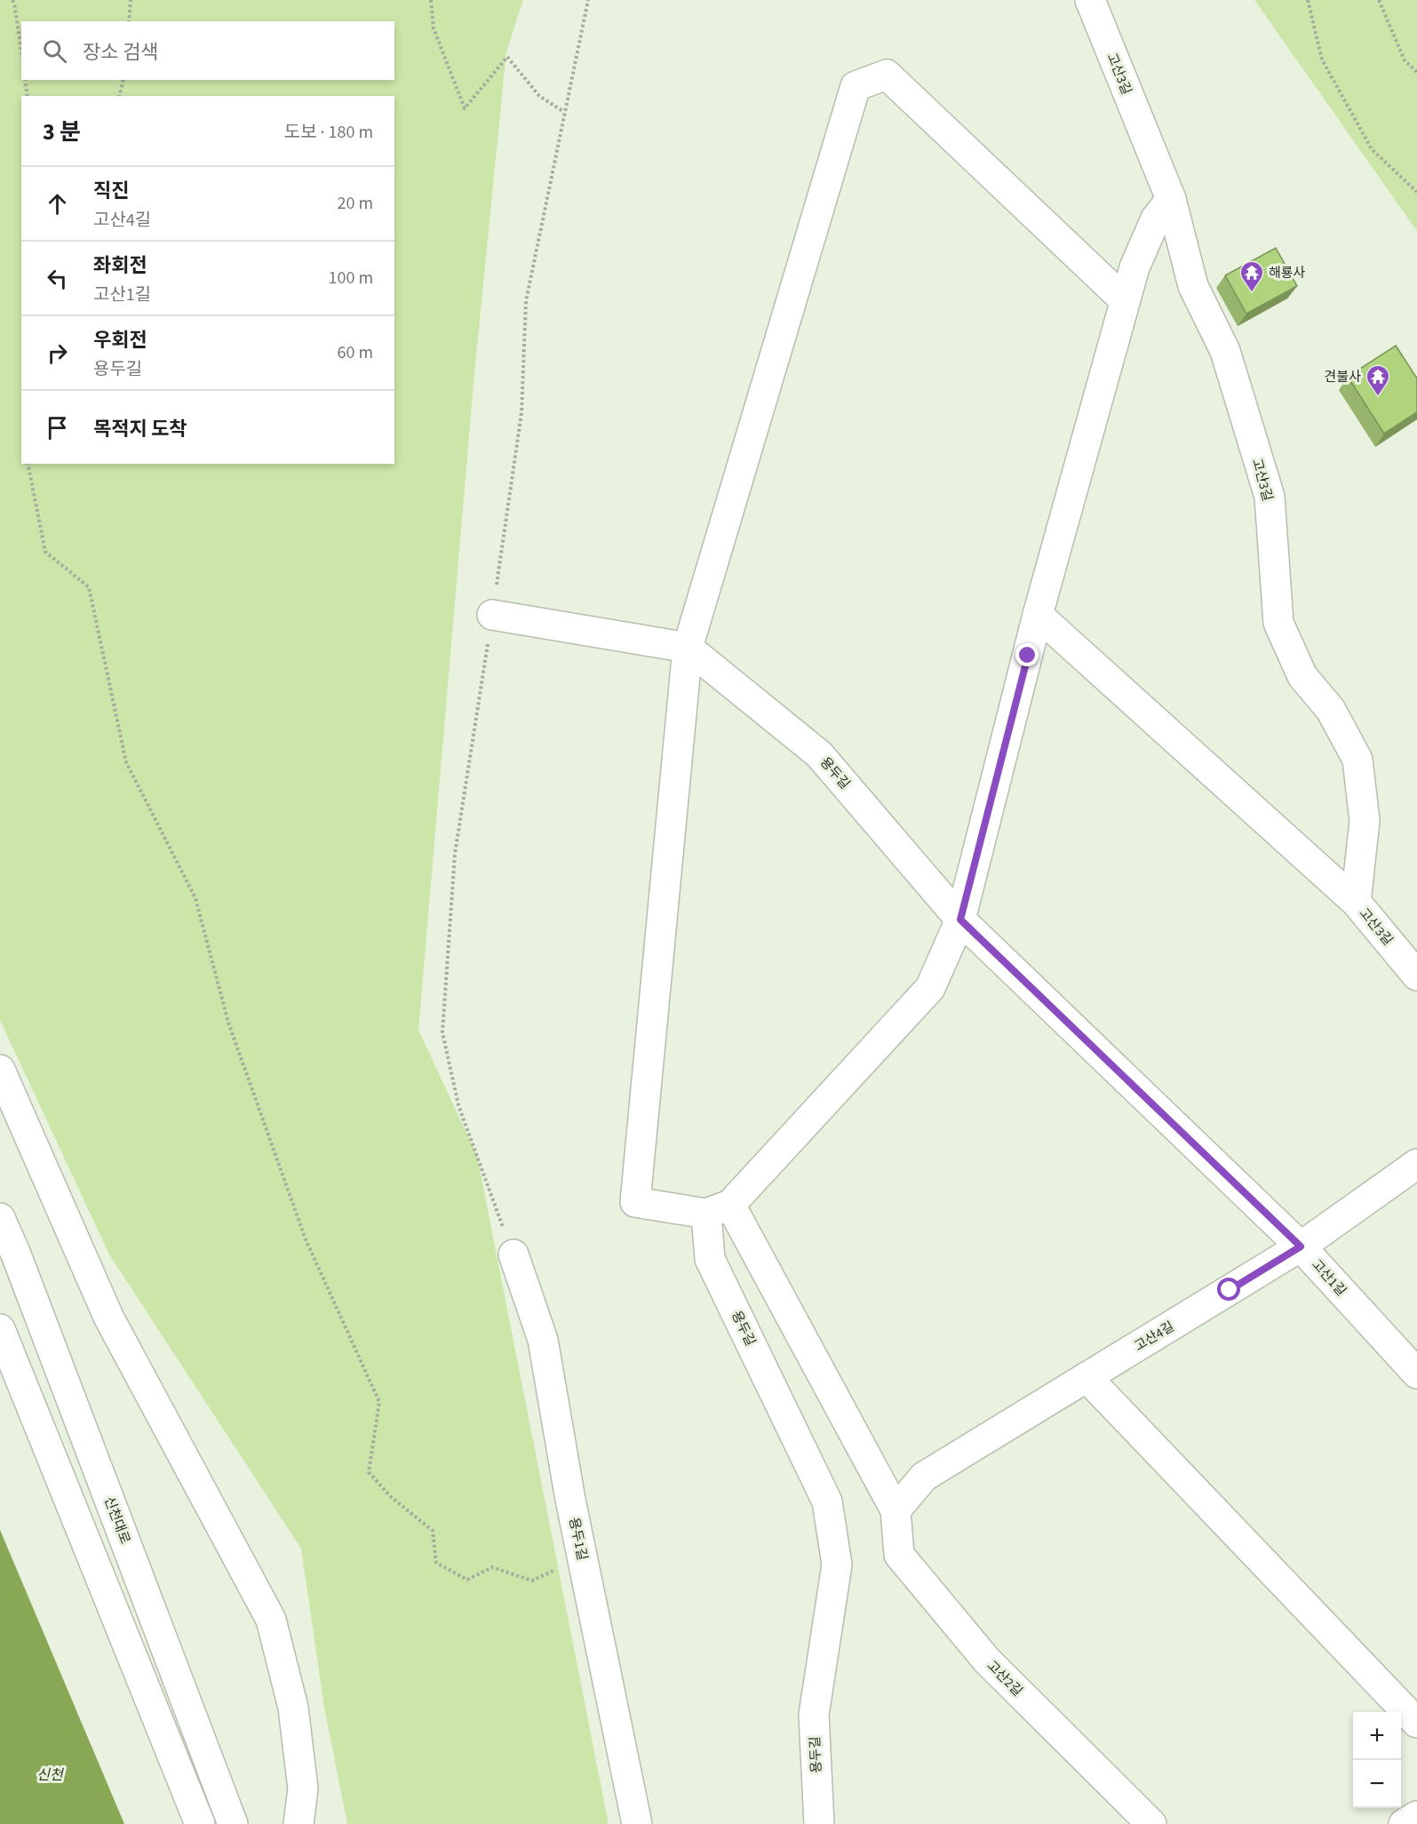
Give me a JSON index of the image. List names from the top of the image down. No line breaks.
{"streets":{"main road":["고산3길","용두길","고산1길","고산4길","신천대로","용두1길","고산2길"]},"crossings":[["용두길","고산1길"],["고산1길","고산4길"],["고산4길","고산2길"]],"water":["신천"],"places":{"temple":["해룡사","견불사"]},"page":{"search":"장소 검색","heading":["3 분","도보 · 180 m"],"list":[["직진","고산4길","20 m"],["좌회전","고산1길","100 m"],["우회전","용두길","60 m"],"목적지 도착"],"map_buttons":["+","−"]}}
